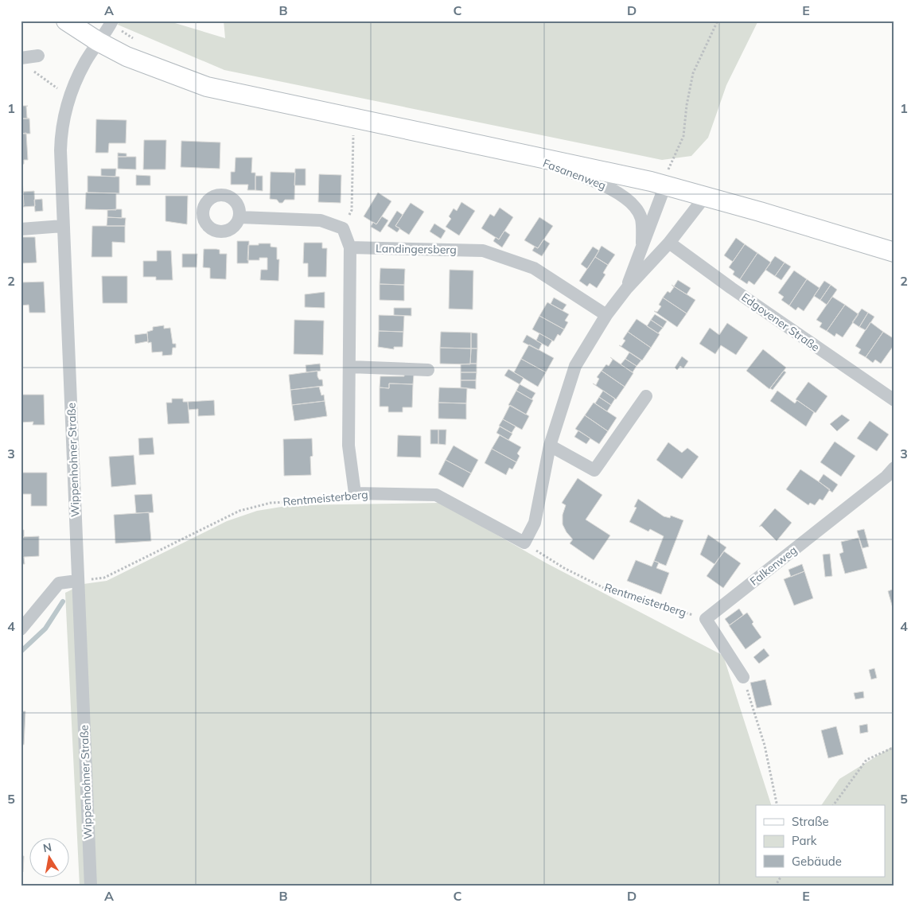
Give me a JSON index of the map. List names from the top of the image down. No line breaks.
{"streets":{"street":["Fasanenweg","Landingersberg","Edgovener Straße","Wippenhohner Straße","Rentmeisterberg","Falkenweg"]},"crossings":[["Fasanenweg","Landingersberg"],["Fasanenweg","Edgovener Straße"],["Fasanenweg","Rentmeisterberg"],["Wippenhohner Straße","Rentmeisterberg"],["Rentmeisterberg","Falkenweg"]],"legend":["Straße","Park","Gebäude"],"north":"top","grid":{"columns":["A","B","C","D","E"],"rows":["1","2","3","4","5"]}}
